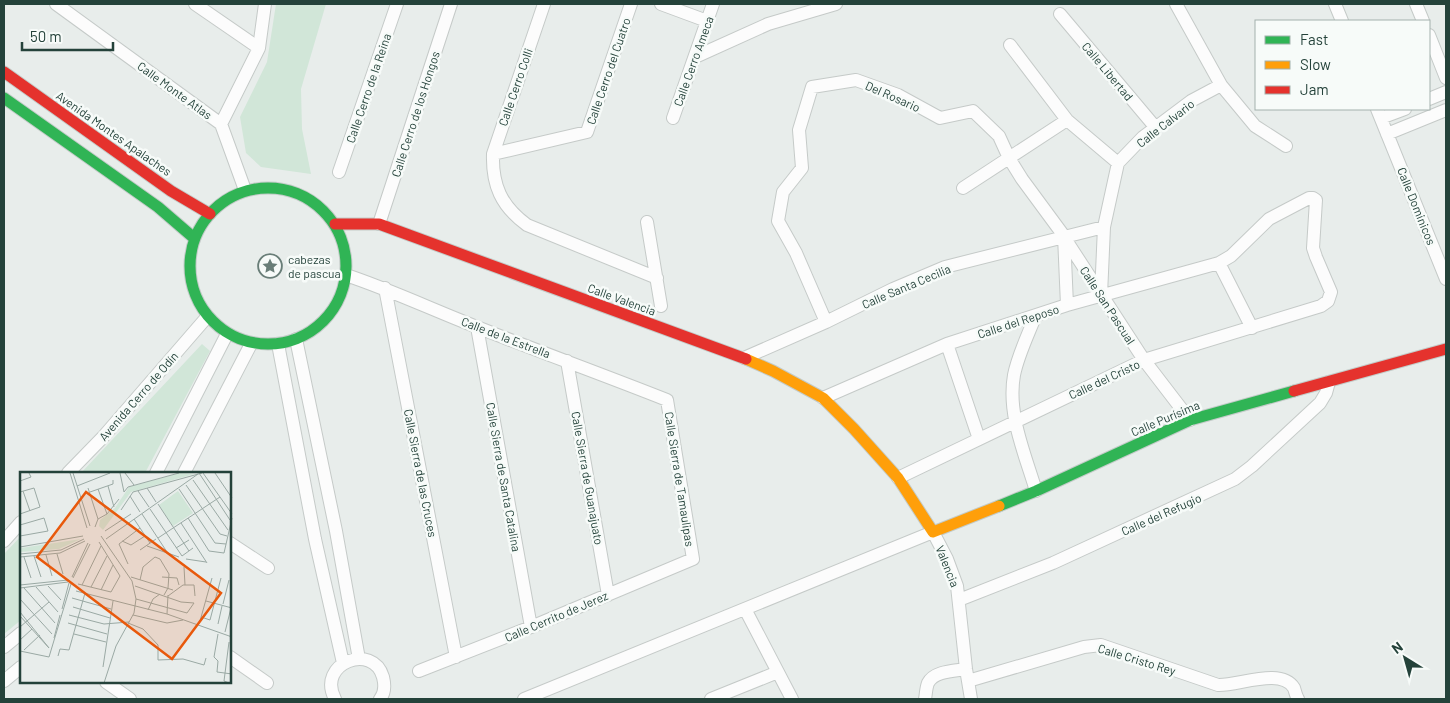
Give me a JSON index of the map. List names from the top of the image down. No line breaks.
{"streets":{"street":["Calle Cerro Ameca","Calle Cerro del Cuatro","Calle Libertad","Calle Cerro Colli","Calle Cerro de la Reina","Calle Monte Atlas","Del Rosario","Calle Cerro de los Hongos","Calle Calvario","Avenida Montes Apalaches","Calle Dominicos","Calle Santa Cecilia","Calle Valencia","Calle San Pascual","Calle del Reposo","Calle de la Estrella","Calle del Cristo","Avenida Cerro de Odín","Calle Purísima","Calle Sierra de las Cruces","Calle Sierra de Santa Catalina","Calle Sierra de Guanajuato","Calle Sierra de Tamaulipas","Calle del Refugio","Valencia","Calle Cerrito de Jerez","Calle Cristo Rey"]},"crossings":[["Calle Cerro del Cuatro","Calle Cerro Colli"],["Calle Libertad","Calle Calvario"],["Del Rosario","Calle Santa Cecilia"],["Del Rosario","Calle San Pascual"],["Calle Cerro de los Hongos","Calle Valencia"],["Avenida Montes Apalaches","Calle Valencia"],["Avenida Montes Apalaches","Calle de la Estrella"],["Avenida Montes Apalaches","Avenida Cerro de Odín"],["Calle Santa Cecilia","Calle Valencia"],["Calle Santa Cecilia","Calle San Pascual"],["Calle Valencia","Calle del Reposo"],["Calle Valencia","Calle de la Estrella"],["Calle Valencia","Avenida Cerro de Odín"],["Calle Valencia","Valencia"],["Calle San Pascual","Calle del Reposo"],["Calle San Pascual","Calle del Cristo"],["Calle San Pascual","Calle Purísima"],["Calle del Reposo","Calle del Cristo"],["Calle de la Estrella","Avenida Cerro de Odín"],["Calle de la Estrella","Calle Sierra de las Cruces"],["Calle de la Estrella","Calle Sierra de Santa Catalina"],["Calle de la Estrella","Calle Sierra de Guanajuato"],["Calle de la Estrella","Calle Sierra de Tamaulipas"],["Calle del Cristo","Valencia"],["Calle Purísima","Calle del Refugio"],["Calle Purísima","Valencia"],["Calle Sierra de las Cruces","Calle Cerrito de Jerez"],["Calle Sierra de Santa Catalina","Calle Cerrito de Jerez"],["Calle Sierra de Guanajuato","Calle Cerrito de Jerez"],["Calle Sierra de Tamaulipas","Calle Cerrito de Jerez"],["Calle del Refugio","Valencia"],["Valencia","Calle Cristo Rey"]],"places":{"place":["cabezas de pascua"]},"legend":["Fast","Slow","Jam"],"scale_bar":"50 m","north":"top left"}
